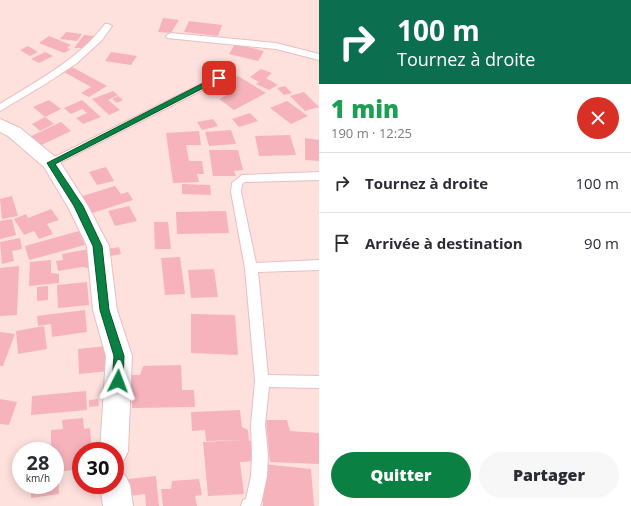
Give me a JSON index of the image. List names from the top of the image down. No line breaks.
{"page":{"turn":["100 m","Tournez à droite"],"heading":["1 min","190 m · 12:25"],"list":[{"name":"Tournez à droite","value":"100 m"},{"name":"Arrivée à destination","value":"90 m"}],"speed":"28 km/h","limit":"30","buttons":["Quitter","Partager"]}}
